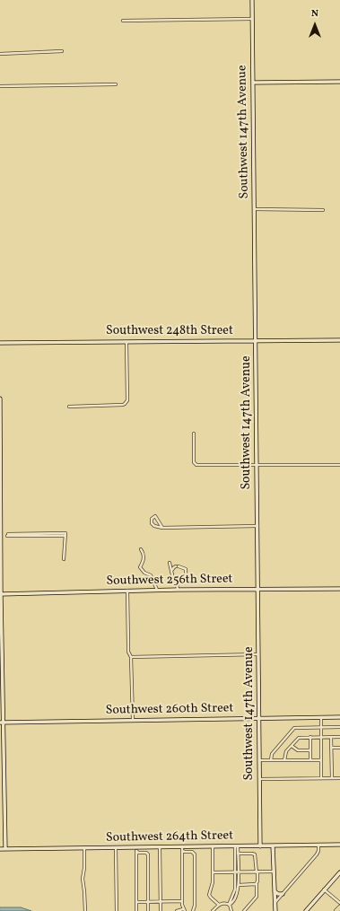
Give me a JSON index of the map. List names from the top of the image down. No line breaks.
{"streets":{"street":["Southwest 147th Avenue","Southwest 248th Street","Southwest 256th Street","Southwest 260th Street","Southwest 264th Street"]},"crossings":[["Southwest 147th Avenue","Southwest 248th Street"],["Southwest 147th Avenue","Southwest 256th Street"],["Southwest 147th Avenue","Southwest 260th Street"],["Southwest 147th Avenue","Southwest 264th Street"]],"north":"top"}
